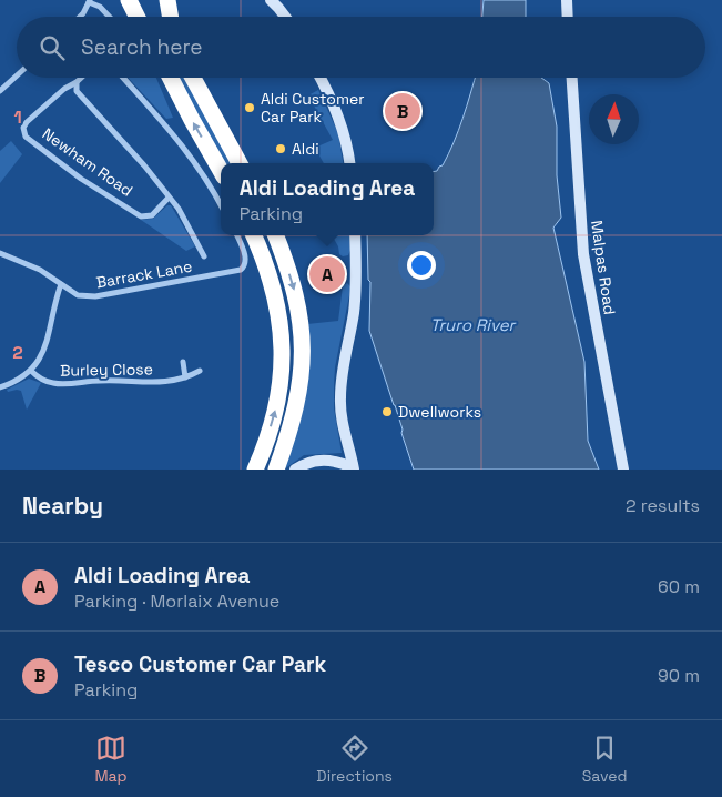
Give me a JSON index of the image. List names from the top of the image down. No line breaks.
{"streets":{"street":["Newham Road","Malpas Road","Barrack Lane","Burley Close"]},"water":["Truro River"],"places":["Aldi Customer Car Park","Aldi","Dwellworks"],"north":"top","page":{"search":"Search here","pins":["B","A"],"popup":["Aldi Loading Area","Parking"],"heading":["Nearby","2 results"],"list":[{"mark":"A","name":"Aldi Loading Area","note":"Parking · Morlaix Avenue","value":"60 m"},{"mark":"B","name":"Tesco Customer Car Park","note":"Parking","value":"90 m"}],"nav":["Map","Directions","Saved"]},"grid":{"rows":["1","2"]}}
